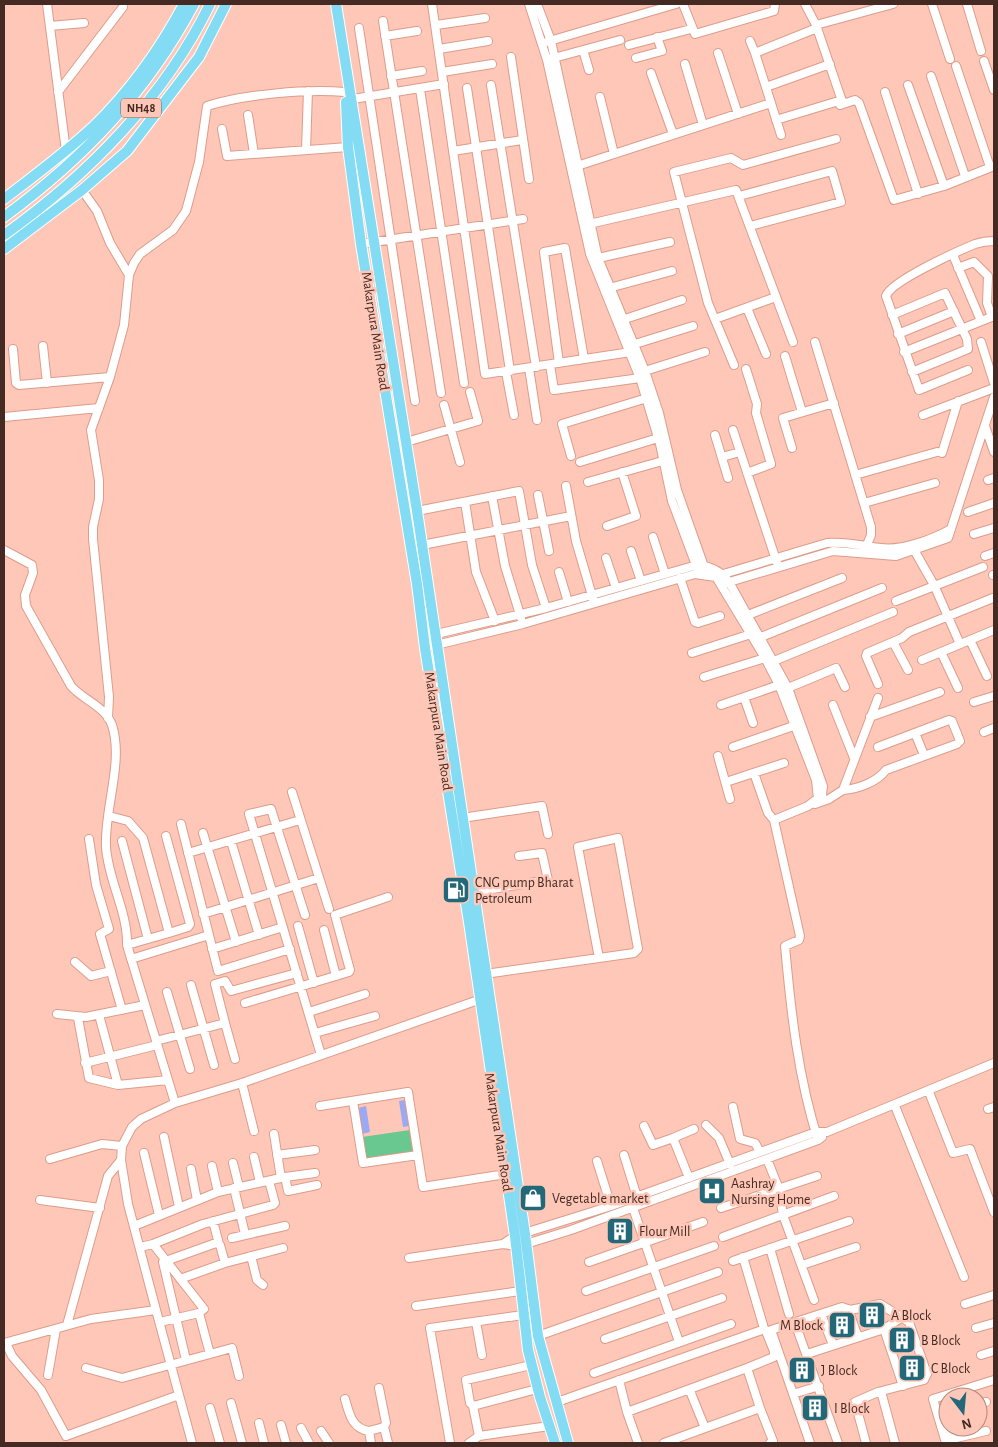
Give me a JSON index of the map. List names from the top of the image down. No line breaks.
{"streets":{"highway":["NH48","Makarpura Main Road"]},"places":{"fuel station":["CNG pump Bharat Petroleum"],"hospital":["Aashray Nursing Home"],"shop":["Vegetable market"],"building":["Flour Mill","A Block","M Block","B Block","C Block","J Block","I Block"]},"north":"bottom"}
